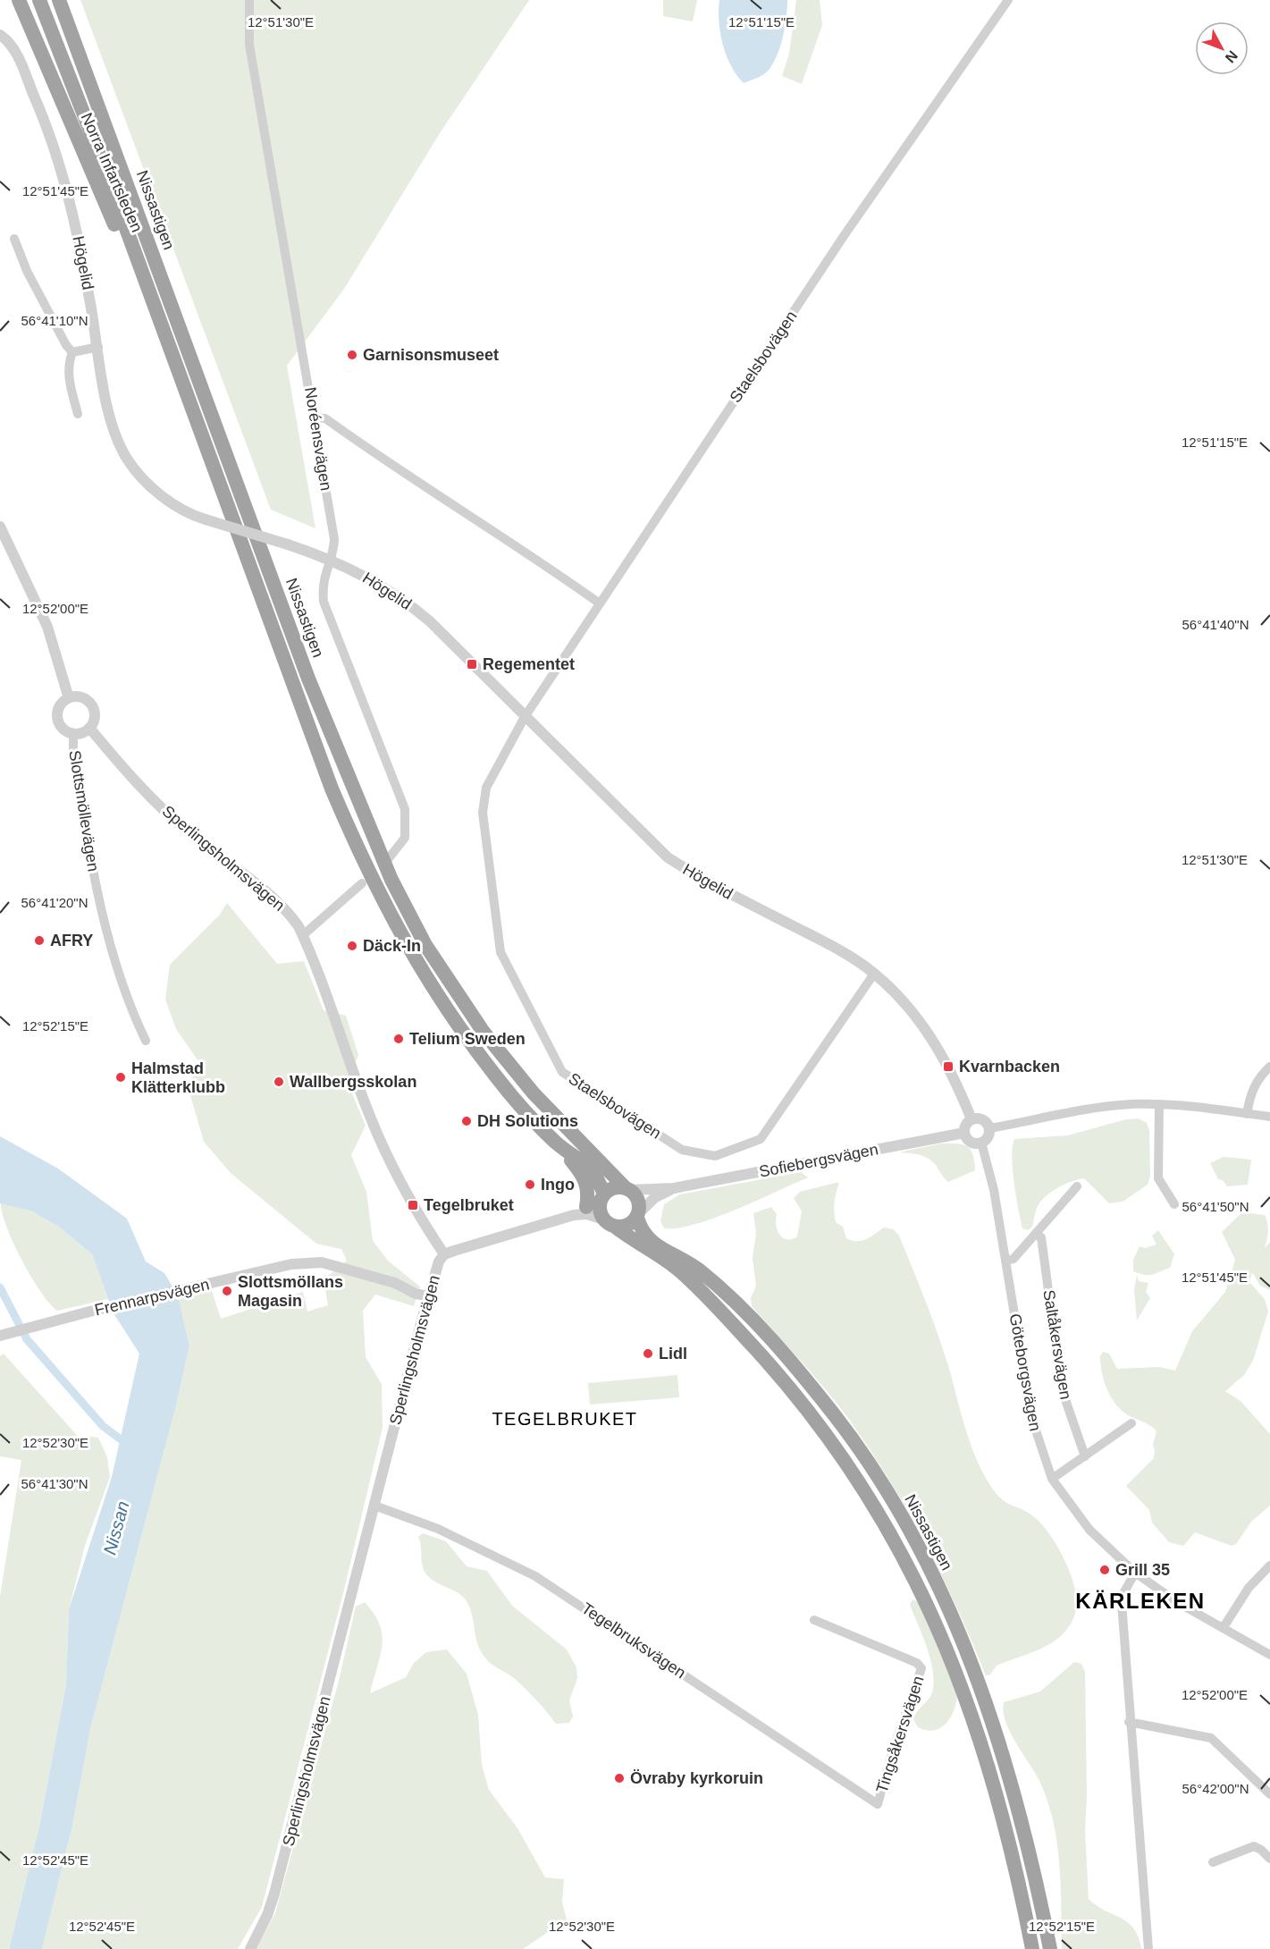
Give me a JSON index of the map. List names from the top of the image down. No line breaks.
{"streets":{"highway":["Norra Infartsleden","Nissastigen"],"street":["Högelid","Staelsbovägen","Noréensvägen","Slottsmöllevägen","Sperlingsholmsvägen","Sofiebergsvägen","Frennarpsvägen","Saltåkersvägen","Göteborgsvägen","Tegelbruksvägen","Tingsåkersvägen"]},"crossings":[["Nissastigen","Sofiebergsvägen"],["Högelid","Staelsbovägen"],["Högelid","Noréensvägen"],["Högelid","Sofiebergsvägen"],["Högelid","Göteborgsvägen"],["Slottsmöllevägen","Sperlingsholmsvägen"],["Sperlingsholmsvägen","Frennarpsvägen"],["Sperlingsholmsvägen","Tegelbruksvägen"],["Sofiebergsvägen","Göteborgsvägen"],["Tegelbruksvägen","Tingsåkersvägen"]],"districts":["TEGELBRUKET","KÄRLEKEN"],"water":["Nissan"],"places":{"other":["Garnisonsmuseet","AFRY","Däck-In","Telium Sweden","Halmstad Klätterklubb","Wallbergsskolan","DH Solutions","Ingo","Slottsmöllans Magasin","Lidl","Grill 35","Övraby kyrkoruin"],"transit":["Regementet","Kvarnbacken","Tegelbruket"]},"north":"bottom right","coordinates":["12°51'30\"E","12°51'15\"E","12°51'45\"E","56°41'10\"N","12°52'00\"E","56°41'40\"N","56°41'20\"N","12°52'15\"E","56°41'50\"N","12°52'30\"E","56°41'30\"N","56°42'00\"N","12°52'45\"E"]}
